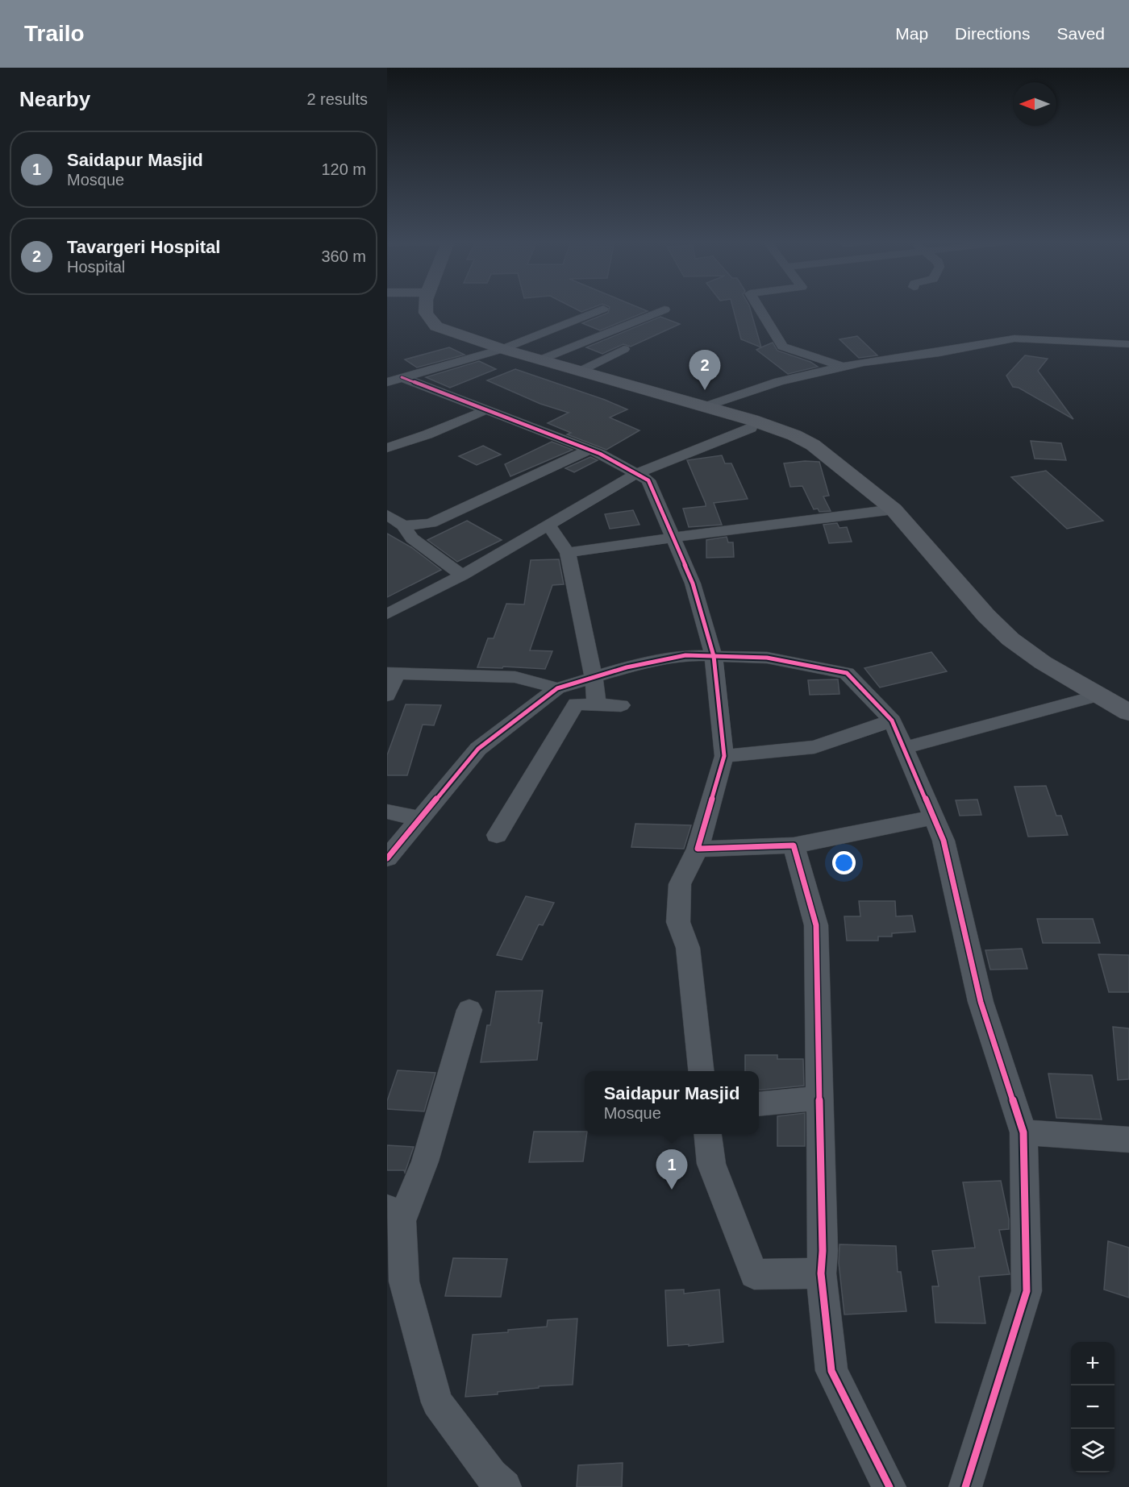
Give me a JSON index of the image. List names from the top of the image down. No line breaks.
{"north":"left","page":{"header":"Trailo","nav":["Map","Directions","Saved"],"heading":["Nearby","2 results"],"list":[{"mark":"1","name":"Saidapur Masjid","note":"Mosque","value":"120 m"},{"mark":"2","name":"Tavargeri Hospital","note":"Hospital","value":"360 m"}],"pins":["2","1"],"popup":["Saidapur Masjid","Mosque"],"map_buttons":["+","−"]}}
